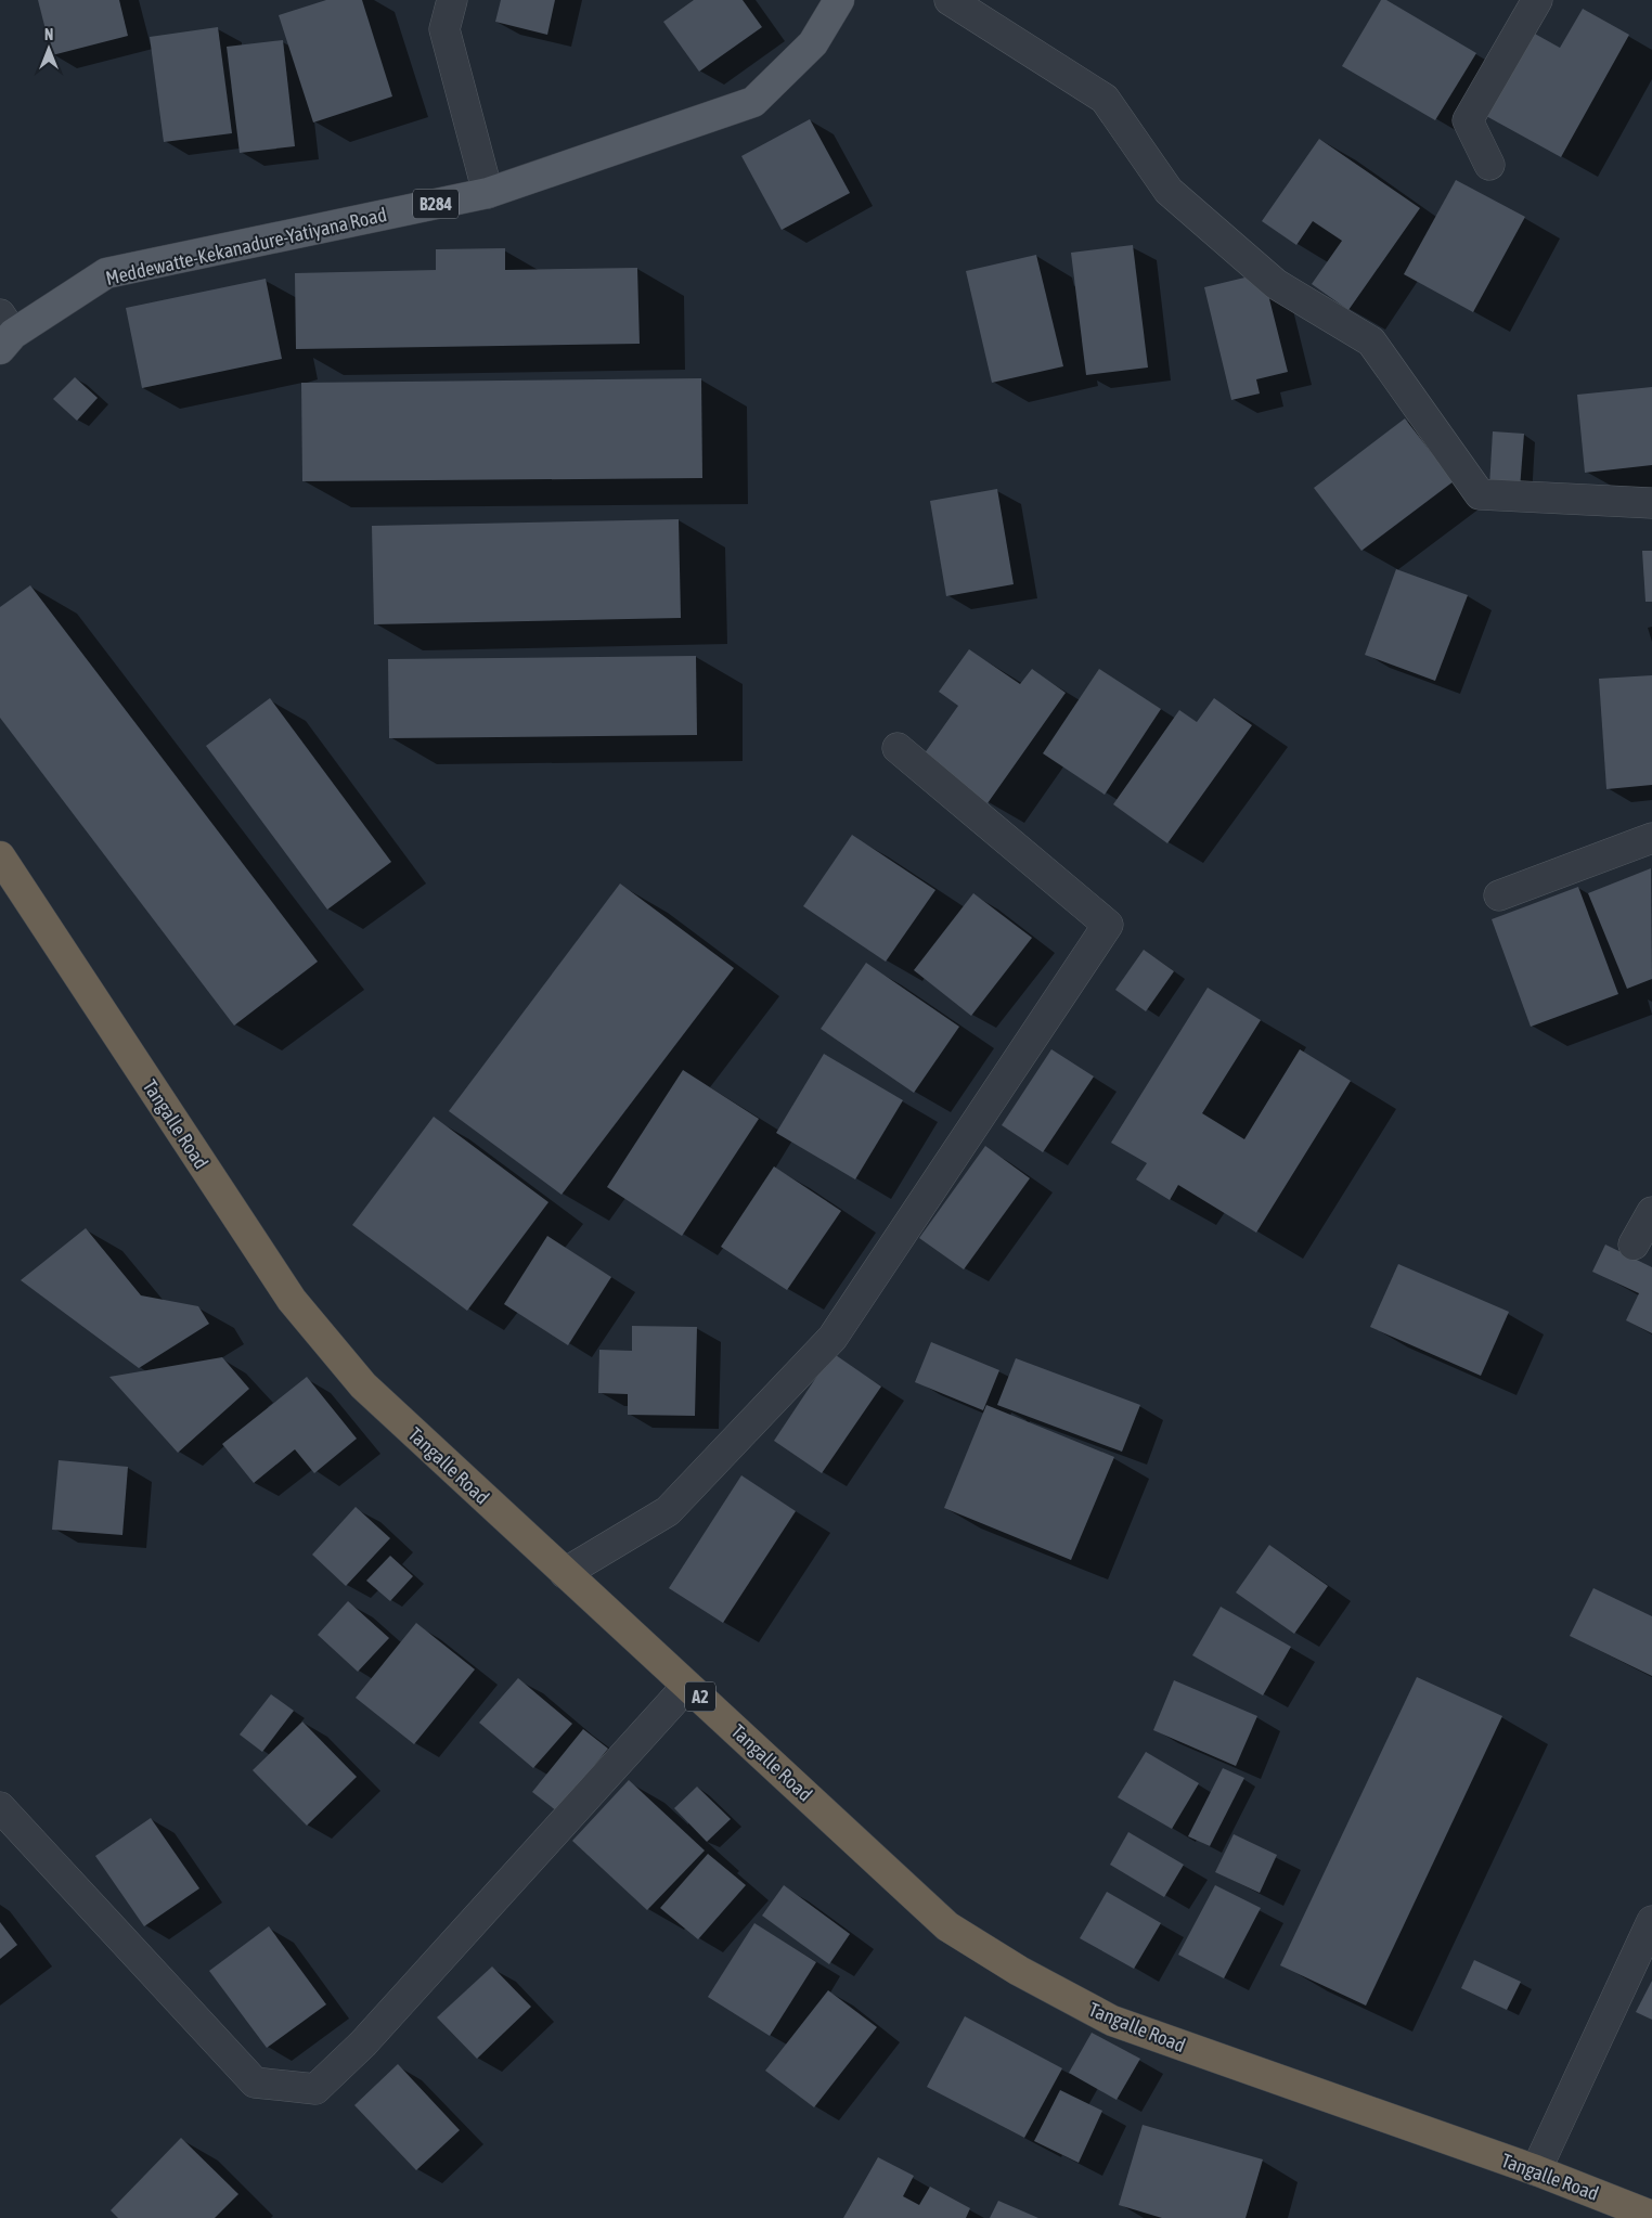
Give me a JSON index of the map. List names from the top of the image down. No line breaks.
{"streets":{"highway":["Tangalle Road","A2"],"main road":["B284","Meddewatte-Kekanadure-Yatiyana Road"]},"north":"top"}
